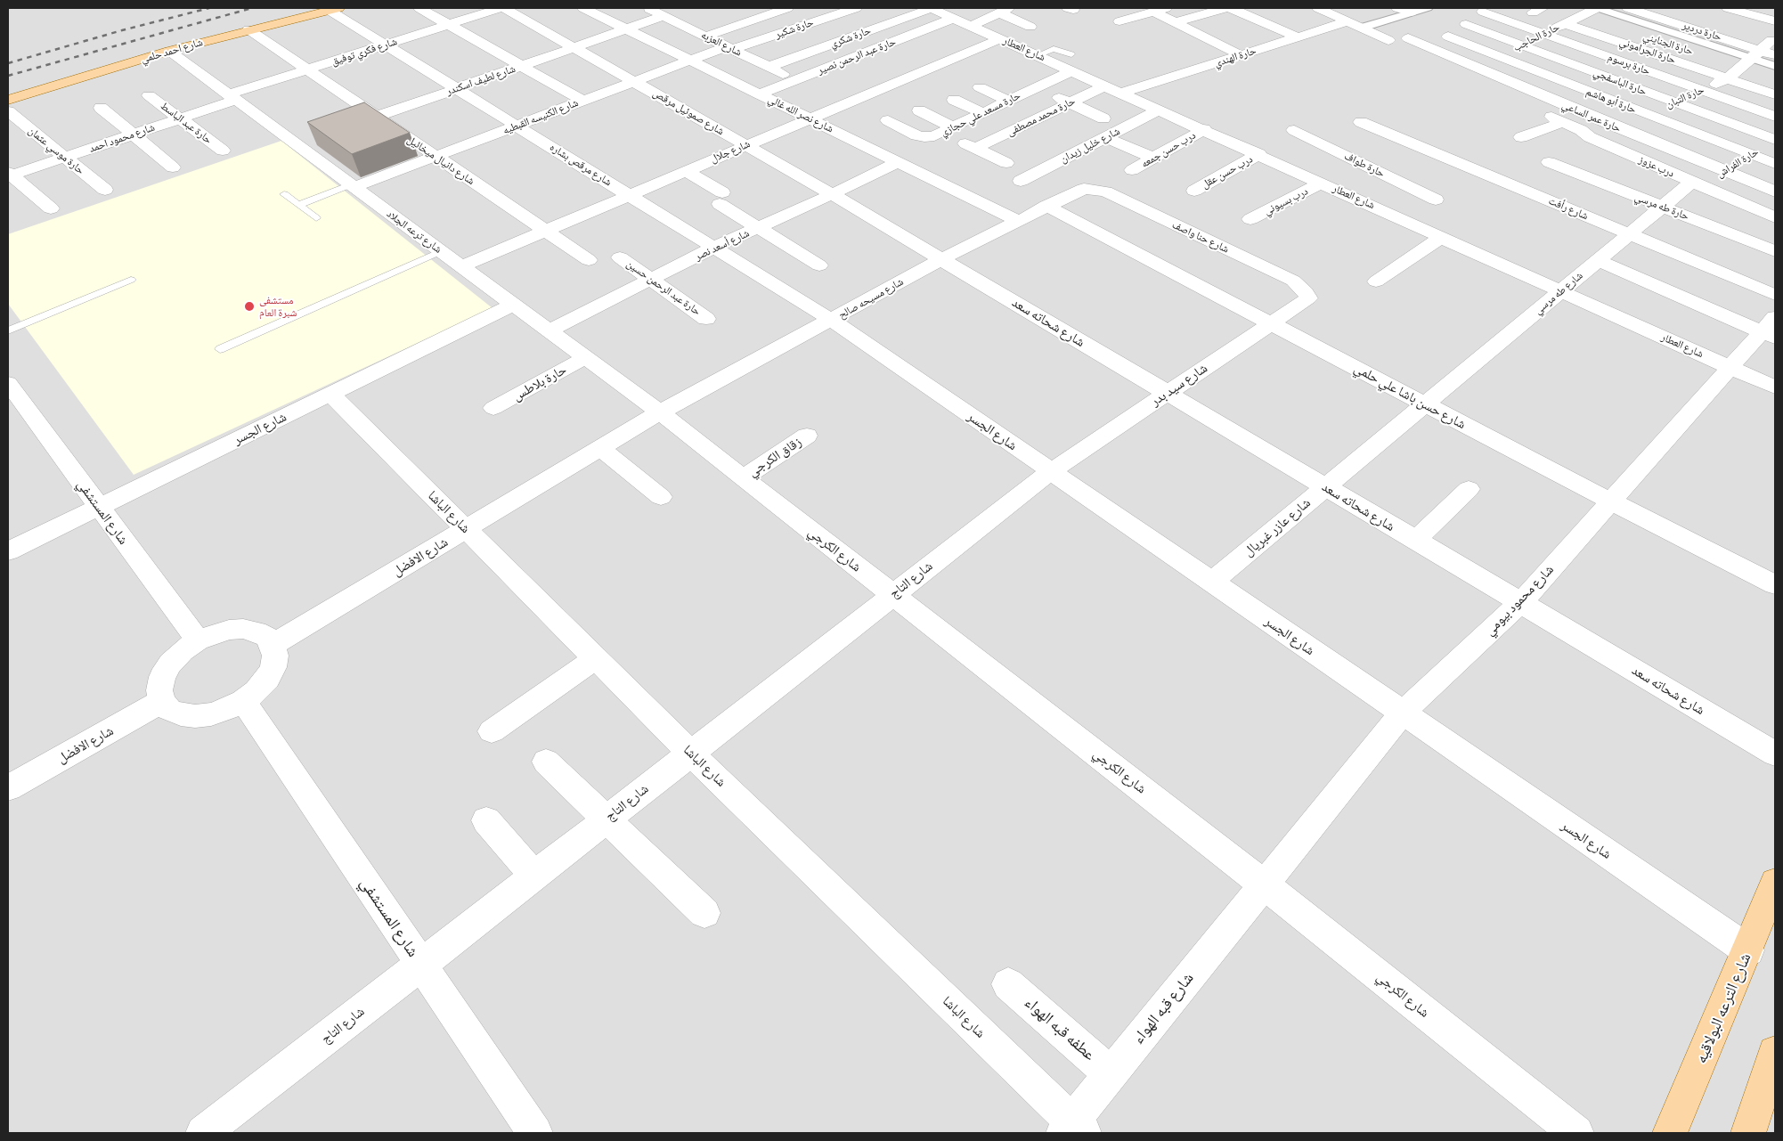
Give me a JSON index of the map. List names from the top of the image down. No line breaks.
{"streets":{"main road":["شارع احمد حلمي","شارع الترعه البولاقيه"],"street":["حارة شكير","حارة دردير","حارة شكري","حارة الحاجب","شارع العزبه","حارة الجنايني","شارع العطار","حارة الجراموني","شارع فكري توفيق","حارة عبد الرحمن نصير","حارة الهندي","حارة برسوم","شارع لطيف اسكندر","حارة الباسفجي","حارة التبان","حارة أبو هاشم","شارع صموئيل مرقص","شارع نصر الله غالي","حارة مسعد علي حجازي","شارع الكنيسه القبطيه","حارة محمد مصطفى","حارة عمر الساعي","حارة عبد الباسط","شارع محمود احمد","شارع خليل زيدان","درب حسن جمعه","حارة موسي عثمان","شارع جلال","شارع دانيال ميخائيل","حارة الفراش","شارع مرقص بشاره","حارة طواف","درب عزوز","درب حسن عقل","درب بسيوني","حارة طه مرسي","شارع رأفت","شارع ترعه الجلاد","شارع حنا واصف","شارع أسعد نصر","حارة عبد الرحمن حسين","شارع طه مرسي","شارع مسيحه صالح","شارع شحاته سعد","حارة بلاطس","شارع سيد بدر","شارع حسن باشا علي حلمي","شارع الجسر","زقاق الكرجي","شارع المستشفي","شارع الباشا","شارع عازر غبريال","شارع الكرجي","شارع الافضل","شارع التاج","شارع محمود بيومي","شارع قبه الهواء","عطفه قبه الهواء"]},"crossings":[["حارة شكير","شارع العزبه"],["حارة شكير","شارع الكنيسه القبطيه"],["حارة دردير","حارة التبان"],["حارة شكري","شارع العزبه"],["حارة شكري","شارع العطار"],["حارة الحاجب","حارة الجنايني"],["حارة الحاجب","حارة الجراموني"],["حارة الحاجب","حارة برسوم"],["حارة الحاجب","حارة الباسفجي"],["حارة الحاجب","حارة أبو هاشم"],["حارة الحاجب","حارة عمر الساعي"],["شارع العزبه","حارة عبد الرحمن نصير"],["شارع العزبه","شارع لطيف اسكندر"],["شارع العزبه","شارع الكنيسه القبطيه"],["حارة الجنايني","حارة الجراموني"],["حارة الجنايني","حارة التبان"],["شارع العطار","حارة عبد الرحمن نصير"],["شارع العطار","حارة الهندي"],["شارع العطار","حارة مسعد علي حجازي"],["شارع العطار","حارة محمد مصطفى"],["شارع العطار","شارع خليل زيدان"],["شارع العطار","درب حسن جمعه"],["شارع العطار","شارع جلال"],["شارع العطار","درب حسن عقل"],["شارع العطار","درب بسيوني"],["شارع العطار","شارع طه مرسي"],["شارع العطار","شارع محمود بيومي"],["شارع احمد حلمي","شارع دانيال ميخائيل"],["شارع احمد حلمي","شارع مرقص بشاره"],["شارع احمد حلمي","شارع ترعه الجلاد"],["حارة الجراموني","حارة التبان"],["شارع فكري توفيق","شارع محمود احمد"],["شارع فكري توفيق","شارع دانيال ميخائيل"],["شارع فكري توفيق","شارع مرقص بشاره"],["شارع فكري توفيق","شارع ترعه الجلاد"],["حارة عبد الرحمن نصير","شارع نصر الله غالي"],["حارة برسوم","حارة التبان"],["شارع لطيف اسكندر","شارع صموئيل مرقص"],["شارع لطيف اسكندر","شارع نصر الله غالي"],["شارع لطيف اسكندر","شارع دانيال ميخائيل"],["شارع لطيف اسكندر","شارع مرقص بشاره"],["حارة الباسفجي","حارة التبان"],["حارة الباسفجي","حارة الفراش"],["حارة التبان","حارة أبو هاشم"],["حارة التبان","حارة عمر الساعي"],["حارة التبان","درب عزوز"],["حارة أبو هاشم","حارة الفراش"],["شارع صموئيل مرقص","شارع الكنيسه القبطيه"],["شارع صموئيل مرقص","شارع جلال"],["شارع صموئيل مرقص","شارع أسعد نصر"],["شارع صموئيل مرقص","شارع مسيحه صالح"],["شارع صموئيل مرقص","شارع شحاته سعد"],["شارع نصر الله غالي","شارع الكنيسه القبطيه"],["شارع نصر الله غالي","شارع جلال"],["شارع نصر الله غالي","شارع أسعد نصر"],["شارع نصر الله غالي","شارع مسيحه صالح"],["شارع الكنيسه القبطيه","شارع دانيال ميخائيل"],["شارع الكنيسه القبطيه","شارع مرقص بشاره"],["شارع الكنيسه القبطيه","شارع ترعه الجلاد"],["حارة عمر الساعي","حارة الفراش"],["حارة عبد الباسط","شارع محمود احمد"],["شارع محمود احمد","حارة موسي عثمان"],["شارع محمود احمد","شارع ترعه الجلاد"],["شارع جلال","شارع دانيال ميخائيل"],["شارع جلال","شارع مرقص بشاره"],["شارع جلال","شارع ترعه الجلاد"],["حارة الفراش","درب عزوز"],["حارة الفراش","شارع طه مرسي"],["شارع مرقص بشاره","شارع أسعد نصر"],["شارع مرقص بشاره","شارع مسيحه صالح"],["شارع مرقص بشاره","شارع الجسر"],["درب عزوز","شارع طه مرسي"],["حارة طه مرسي","شارع طه مرسي"],["شارع رأفت","شارع طه مرسي"],["شارع ترعه الجلاد","شارع أسعد نصر"],["شارع ترعه الجلاد","شارع مسيحه صالح"],["شارع ترعه الجلاد","حارة بلاطس"],["شارع ترعه الجلاد","شارع الجسر"],["شارع ترعه الجلاد","شارع الكرجي"],["شارع ترعه الجلاد","شارع الافضل"],["شارع حنا واصف","شارع مسيحه صالح"],["شارع حنا واصف","شارع سيد بدر"],["شارع أسعد نصر","حارة عبد الرحمن حسين"],["شارع طه مرسي","شارع حسن باشا علي حلمي"],["شارع طه مرسي","شارع عازر غبريال"],["شارع مسيحه صالح","شارع شحاته سعد"],["شارع مسيحه صالح","شارع حسن باشا علي حلمي"],["شارع مسيحه صالح","شارع الجسر"],["شارع مسيحه صالح","شارع الكرجي"],["شارع مسيحه صالح","شارع الافضل"],["شارع شحاته سعد","شارع سيد بدر"],["شارع شحاته سعد","شارع عازر غبريال"],["شارع شحاته سعد","شارع محمود بيومي"],["شارع سيد بدر","شارع حسن باشا علي حلمي"],["شارع سيد بدر","شارع الجسر"],["شارع سيد بدر","شارع التاج"],["شارع حسن باشا علي حلمي","شارع عازر غبريال"],["شارع حسن باشا علي حلمي","شارع محمود بيومي"],["شارع الجسر","شارع المستشفي"],["شارع الجسر","شارع الباشا"],["شارع الجسر","شارع عازر غبريال"],["شارع الجسر","شارع التاج"],["شارع الجسر","شارع محمود بيومي"],["شارع الجسر","شارع الترعه البولاقيه"],["زقاق الكرجي","شارع الكرجي"],["شارع المستشفي","شارع الافضل"],["شارع المستشفي","شارع التاج"],["شارع الباشا","شارع الافضل"],["شارع الباشا","شارع التاج"],["شارع الباشا","شارع قبه الهواء"],["شارع الكرجي","شارع الافضل"],["شارع الكرجي","شارع التاج"],["شارع الكرجي","شارع محمود بيومي"],["شارع الكرجي","شارع قبه الهواء"],["شارع محمود بيومي","شارع قبه الهواء"],["شارع قبه الهواء","عطفه قبه الهواء"]],"places":["مستشفى شبرة العام"]}
